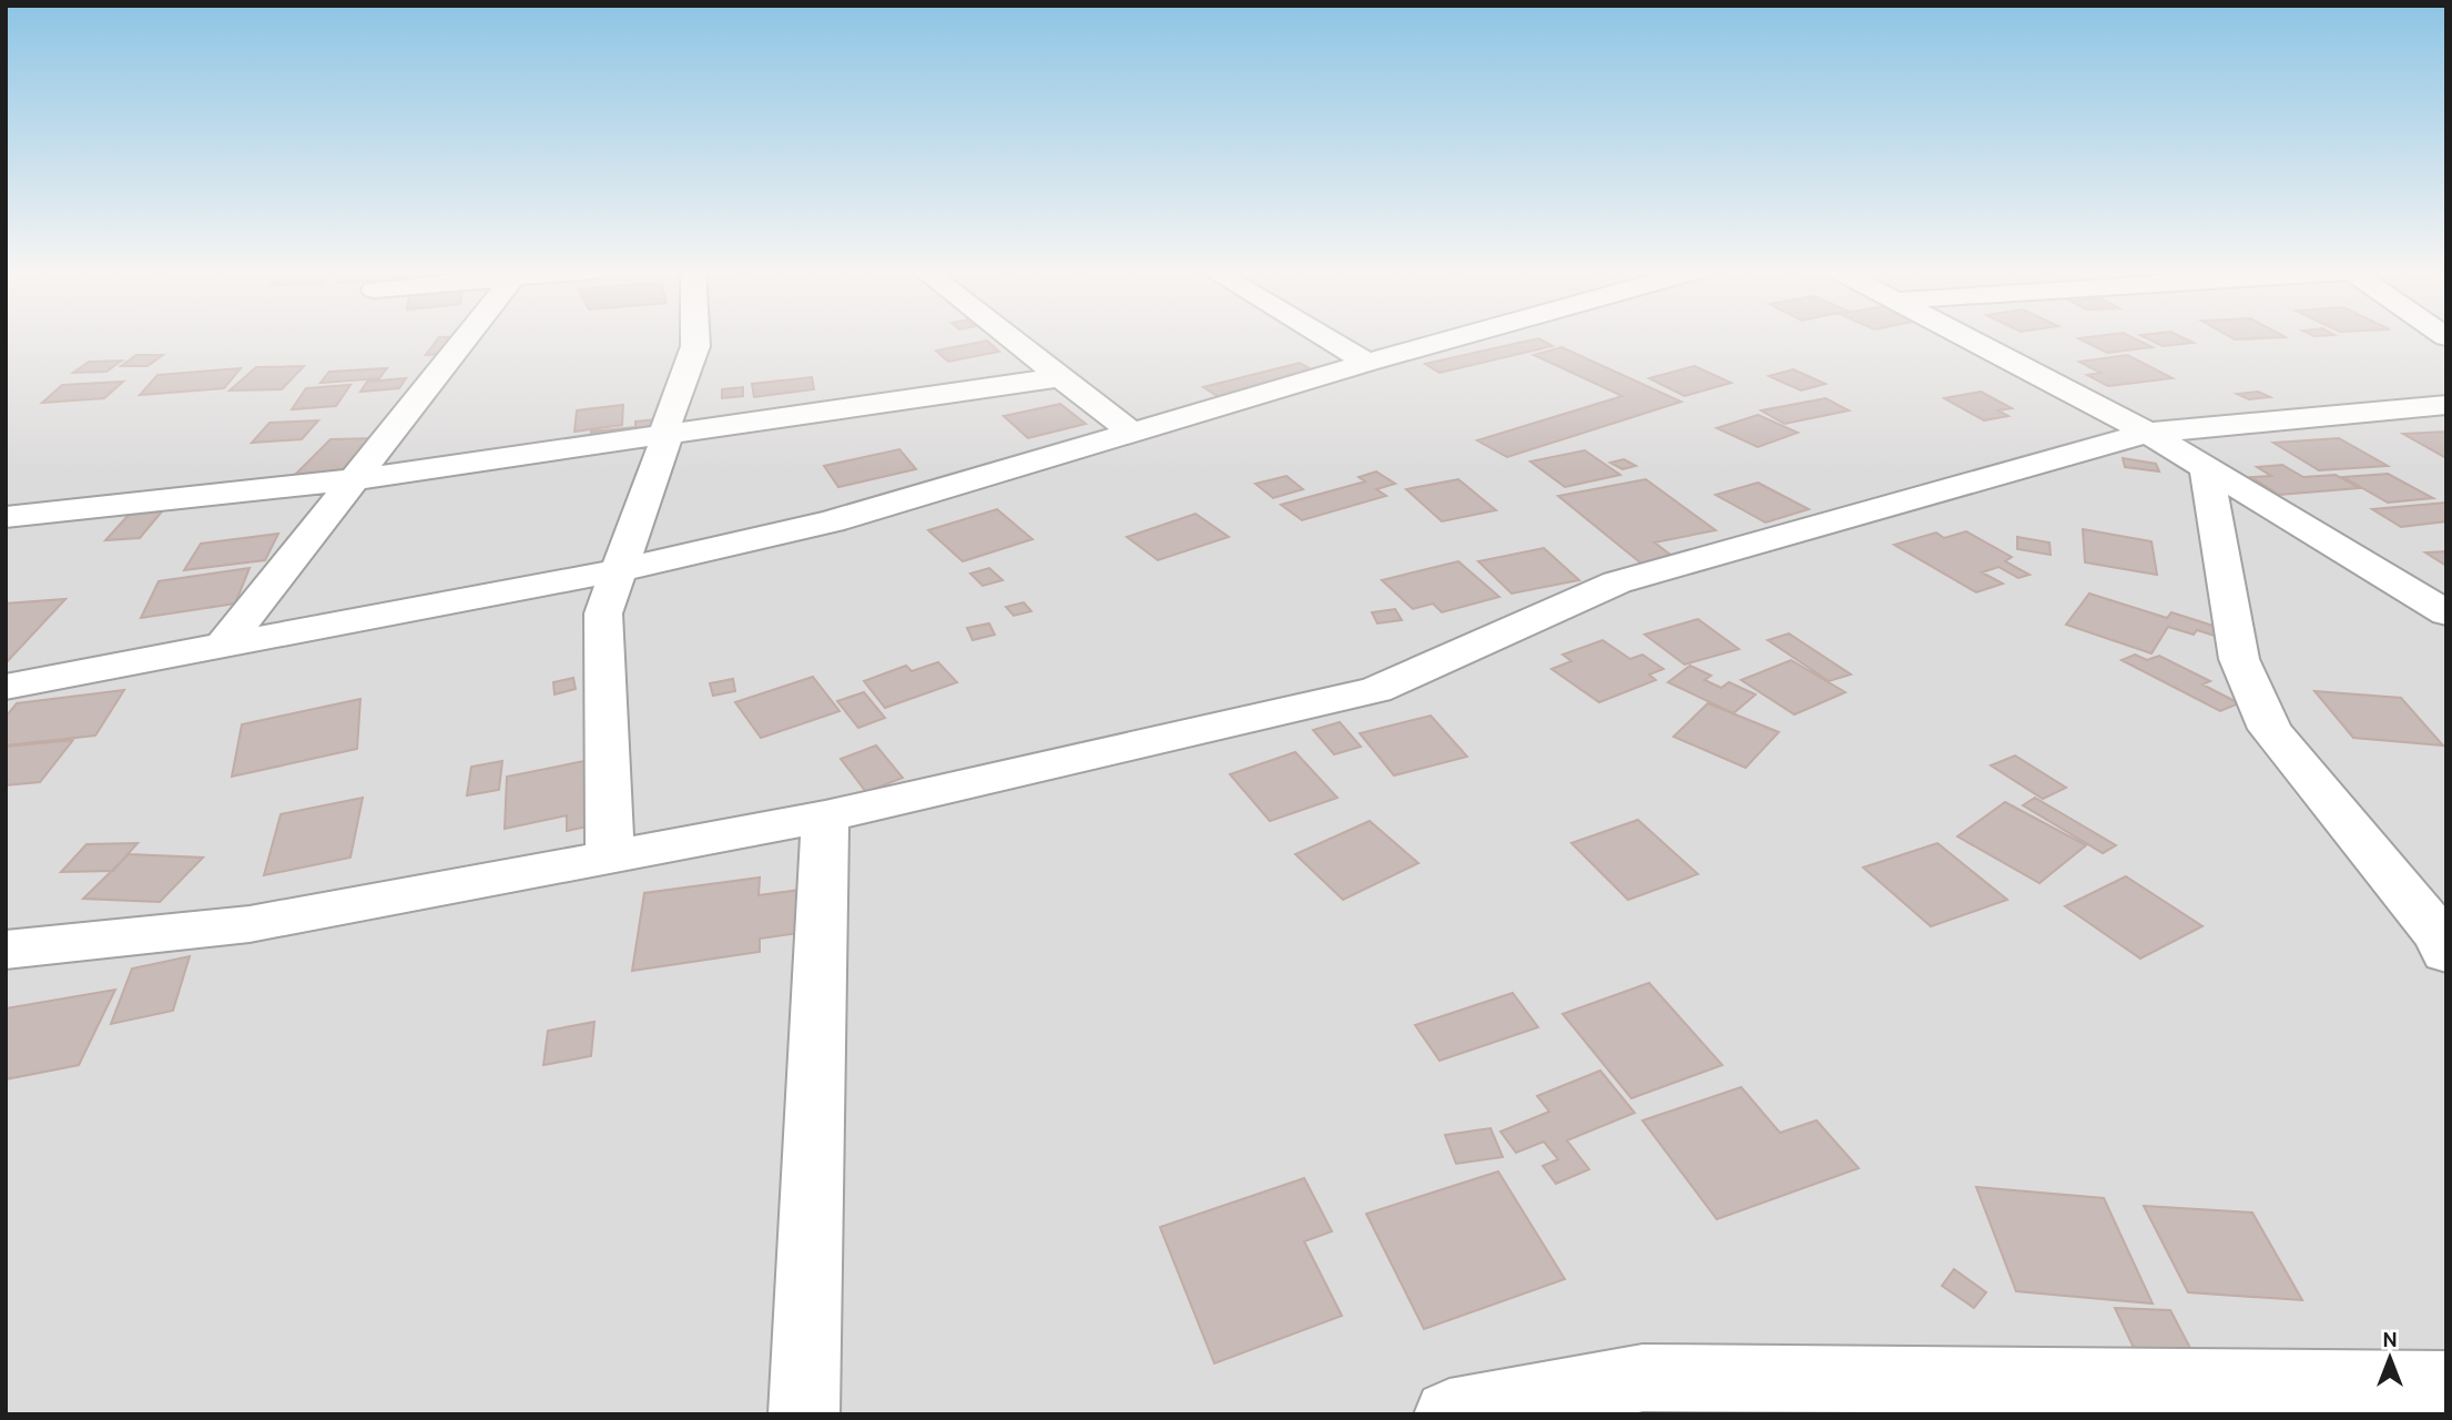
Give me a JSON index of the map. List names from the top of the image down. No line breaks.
{"north":"top"}
